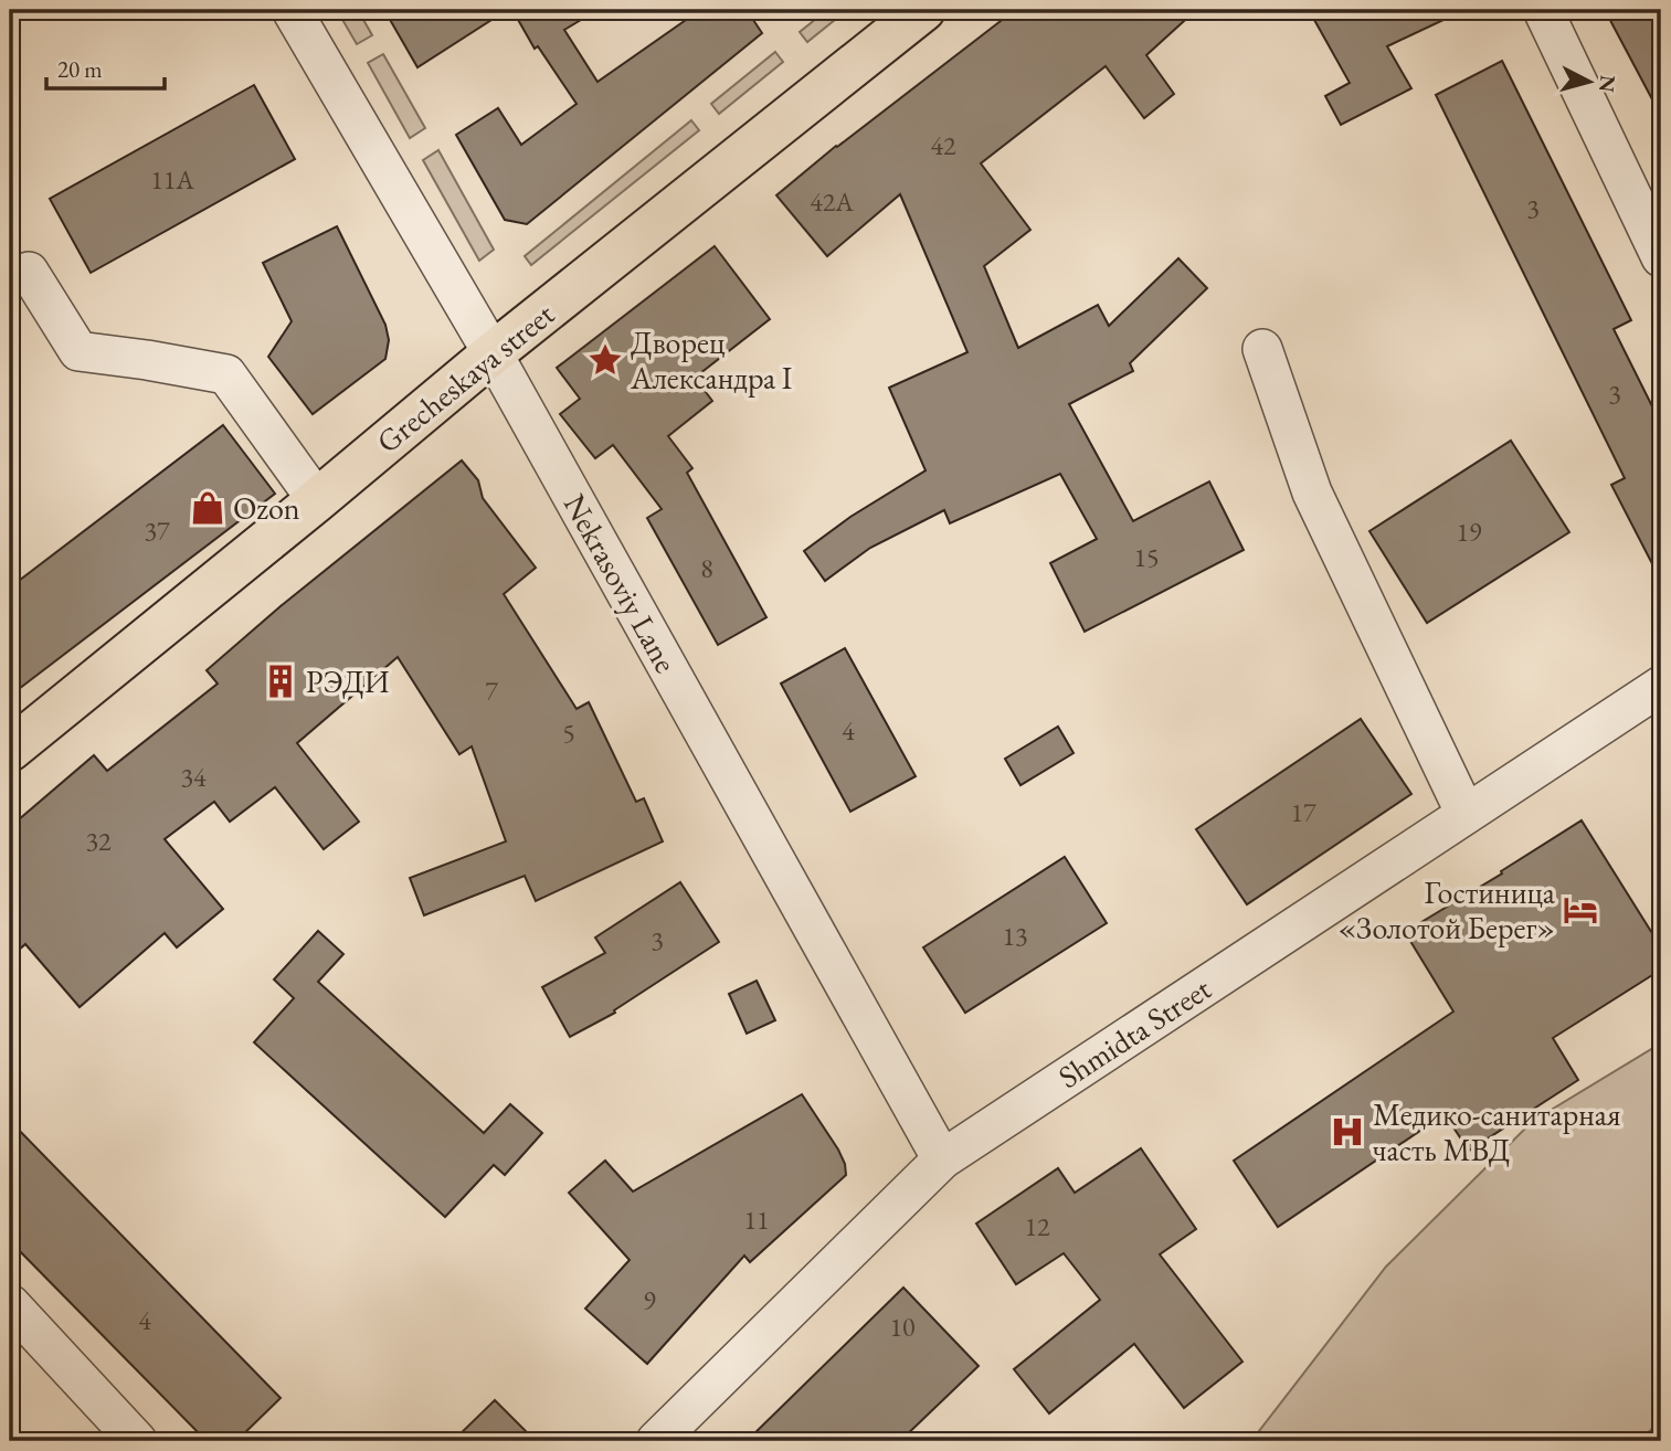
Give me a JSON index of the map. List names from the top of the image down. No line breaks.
{"streets":{"main road":["Grecheskaya street"],"street":["Nekrasoviy Lane","Shmidta Street"]},"crossings":[["Grecheskaya street","Nekrasoviy Lane"],["Nekrasoviy Lane","Shmidta Street"]],"places":{"place":["Дворец Александра I"],"shop":["Ozon"],"building":["РЭДИ"],"hotel":["Гостиница «Золотой Берег»"],"hospital":["Медико-санитарная часть МВД"]},"house_numbers":["42","11А","42А","3","3","37","19","15","8","7","4","5","34","17","32","13","3","11","12","9","4","10"],"scale_bar":"20 m","north":"right"}
